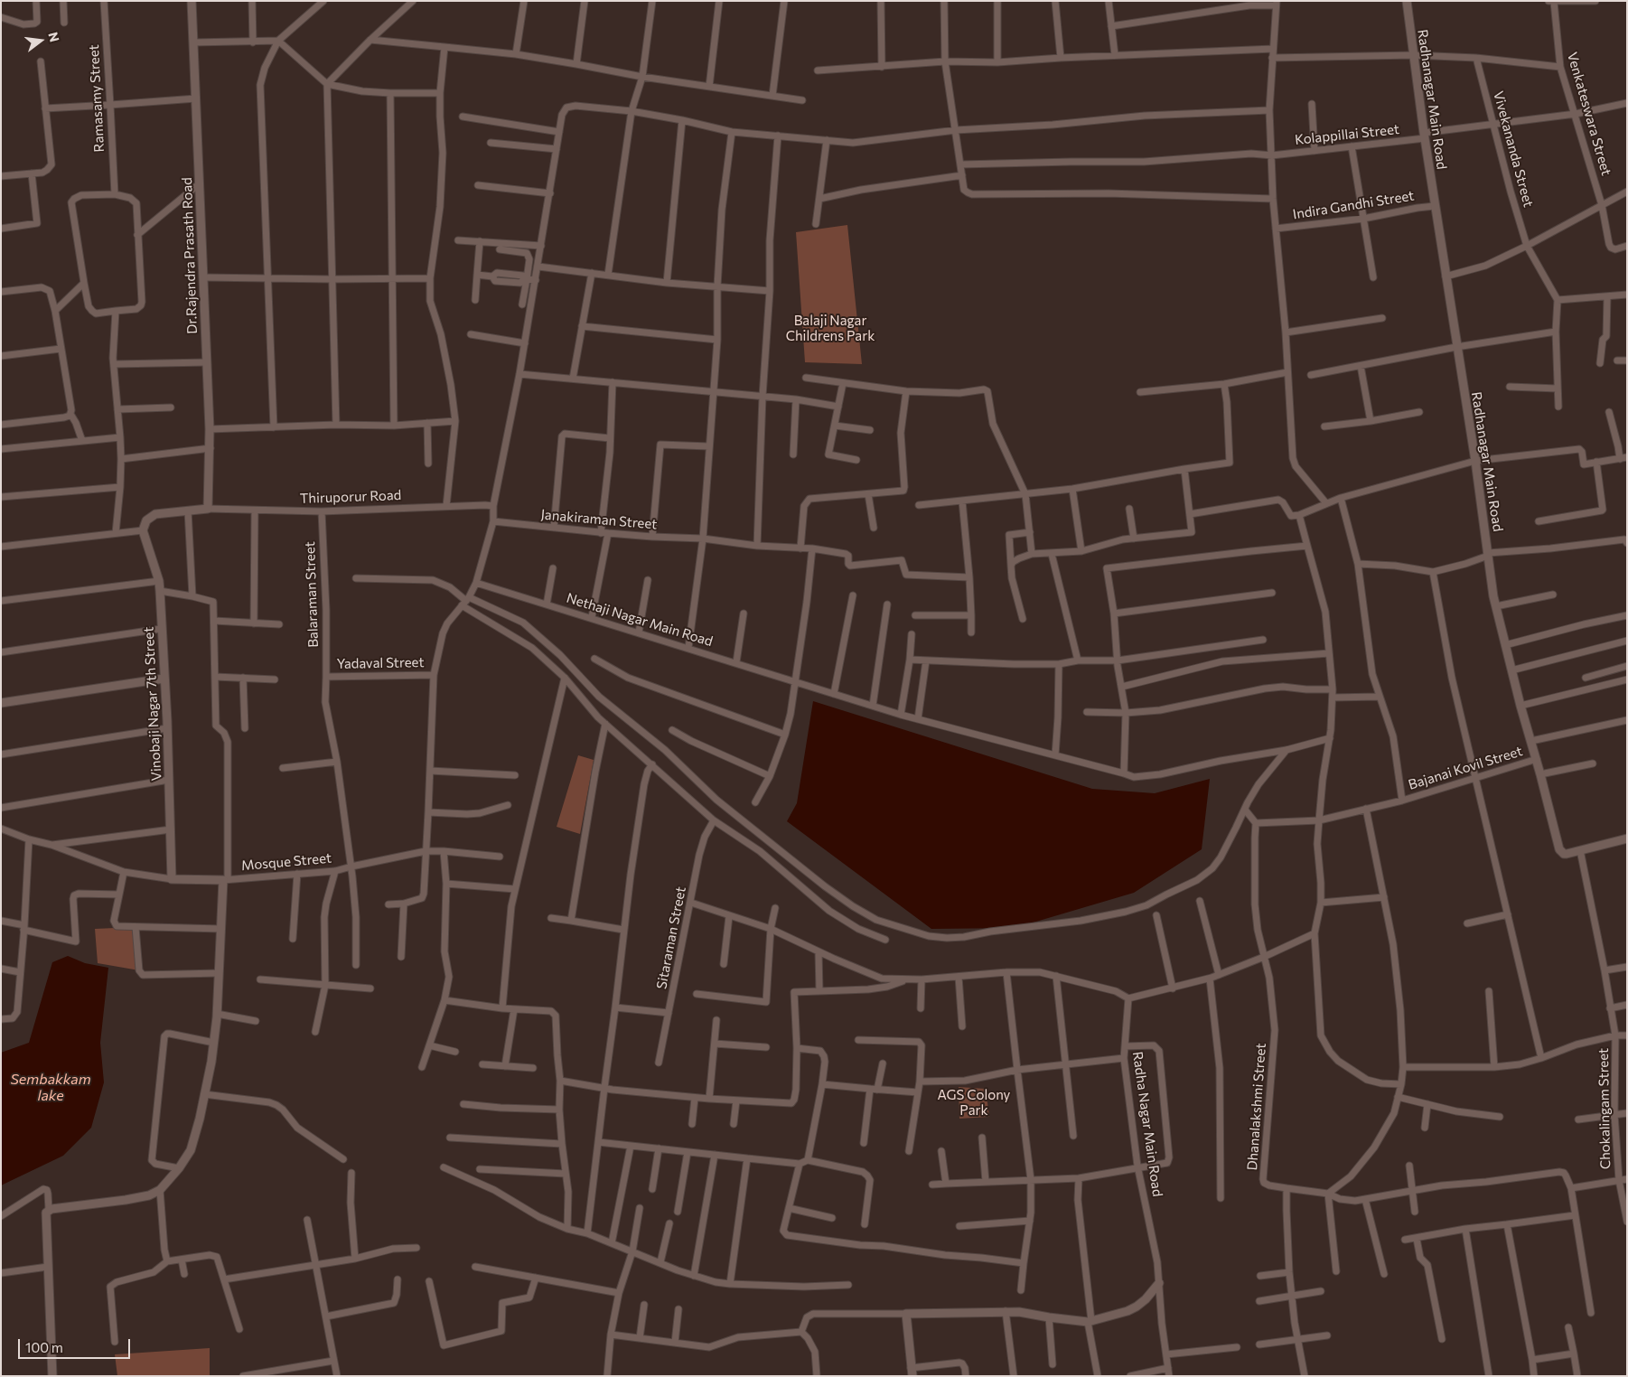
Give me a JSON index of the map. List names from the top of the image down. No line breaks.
{"streets":{"street":["Ramasamy Street","Radhanagar Main Road","Venkateswara Street","Kolappillai Street","Vivekananda Street","Indira Gandhi Street","Dr.Rajendra Prasath Road","Thiruporur Road","Janakiraman Street","Balaraman Street","Nethaji Nagar Main Road","Yadaval Street","Vinobaji Nagar 7th Street","Bajanai Kovil Street","Mosque Street","Sitaraman Street","Dhanalakshmi Street","Chokalingam Street","Radha Nagar Main Road"]},"crossings":[["Radhanagar Main Road","Kolappillai Street"],["Radhanagar Main Road","Indira Gandhi Street"],["Radhanagar Main Road","Bajanai Kovil Street"],["Radhanagar Main Road","Chokalingam Street"],["Venkateswara Street","Kolappillai Street"],["Kolappillai Street","Vivekananda Street"],["Dr.Rajendra Prasath Road","Thiruporur Road"],["Thiruporur Road","Balaraman Street"],["Balaraman Street","Yadaval Street"],["Yadaval Street","Mosque Street"]],"water":["Sembakkam lake"],"parks":["Balaji Nagar Childrens Park","AGS Colony Park"],"scale_bar":"100 m","north":"right"}
